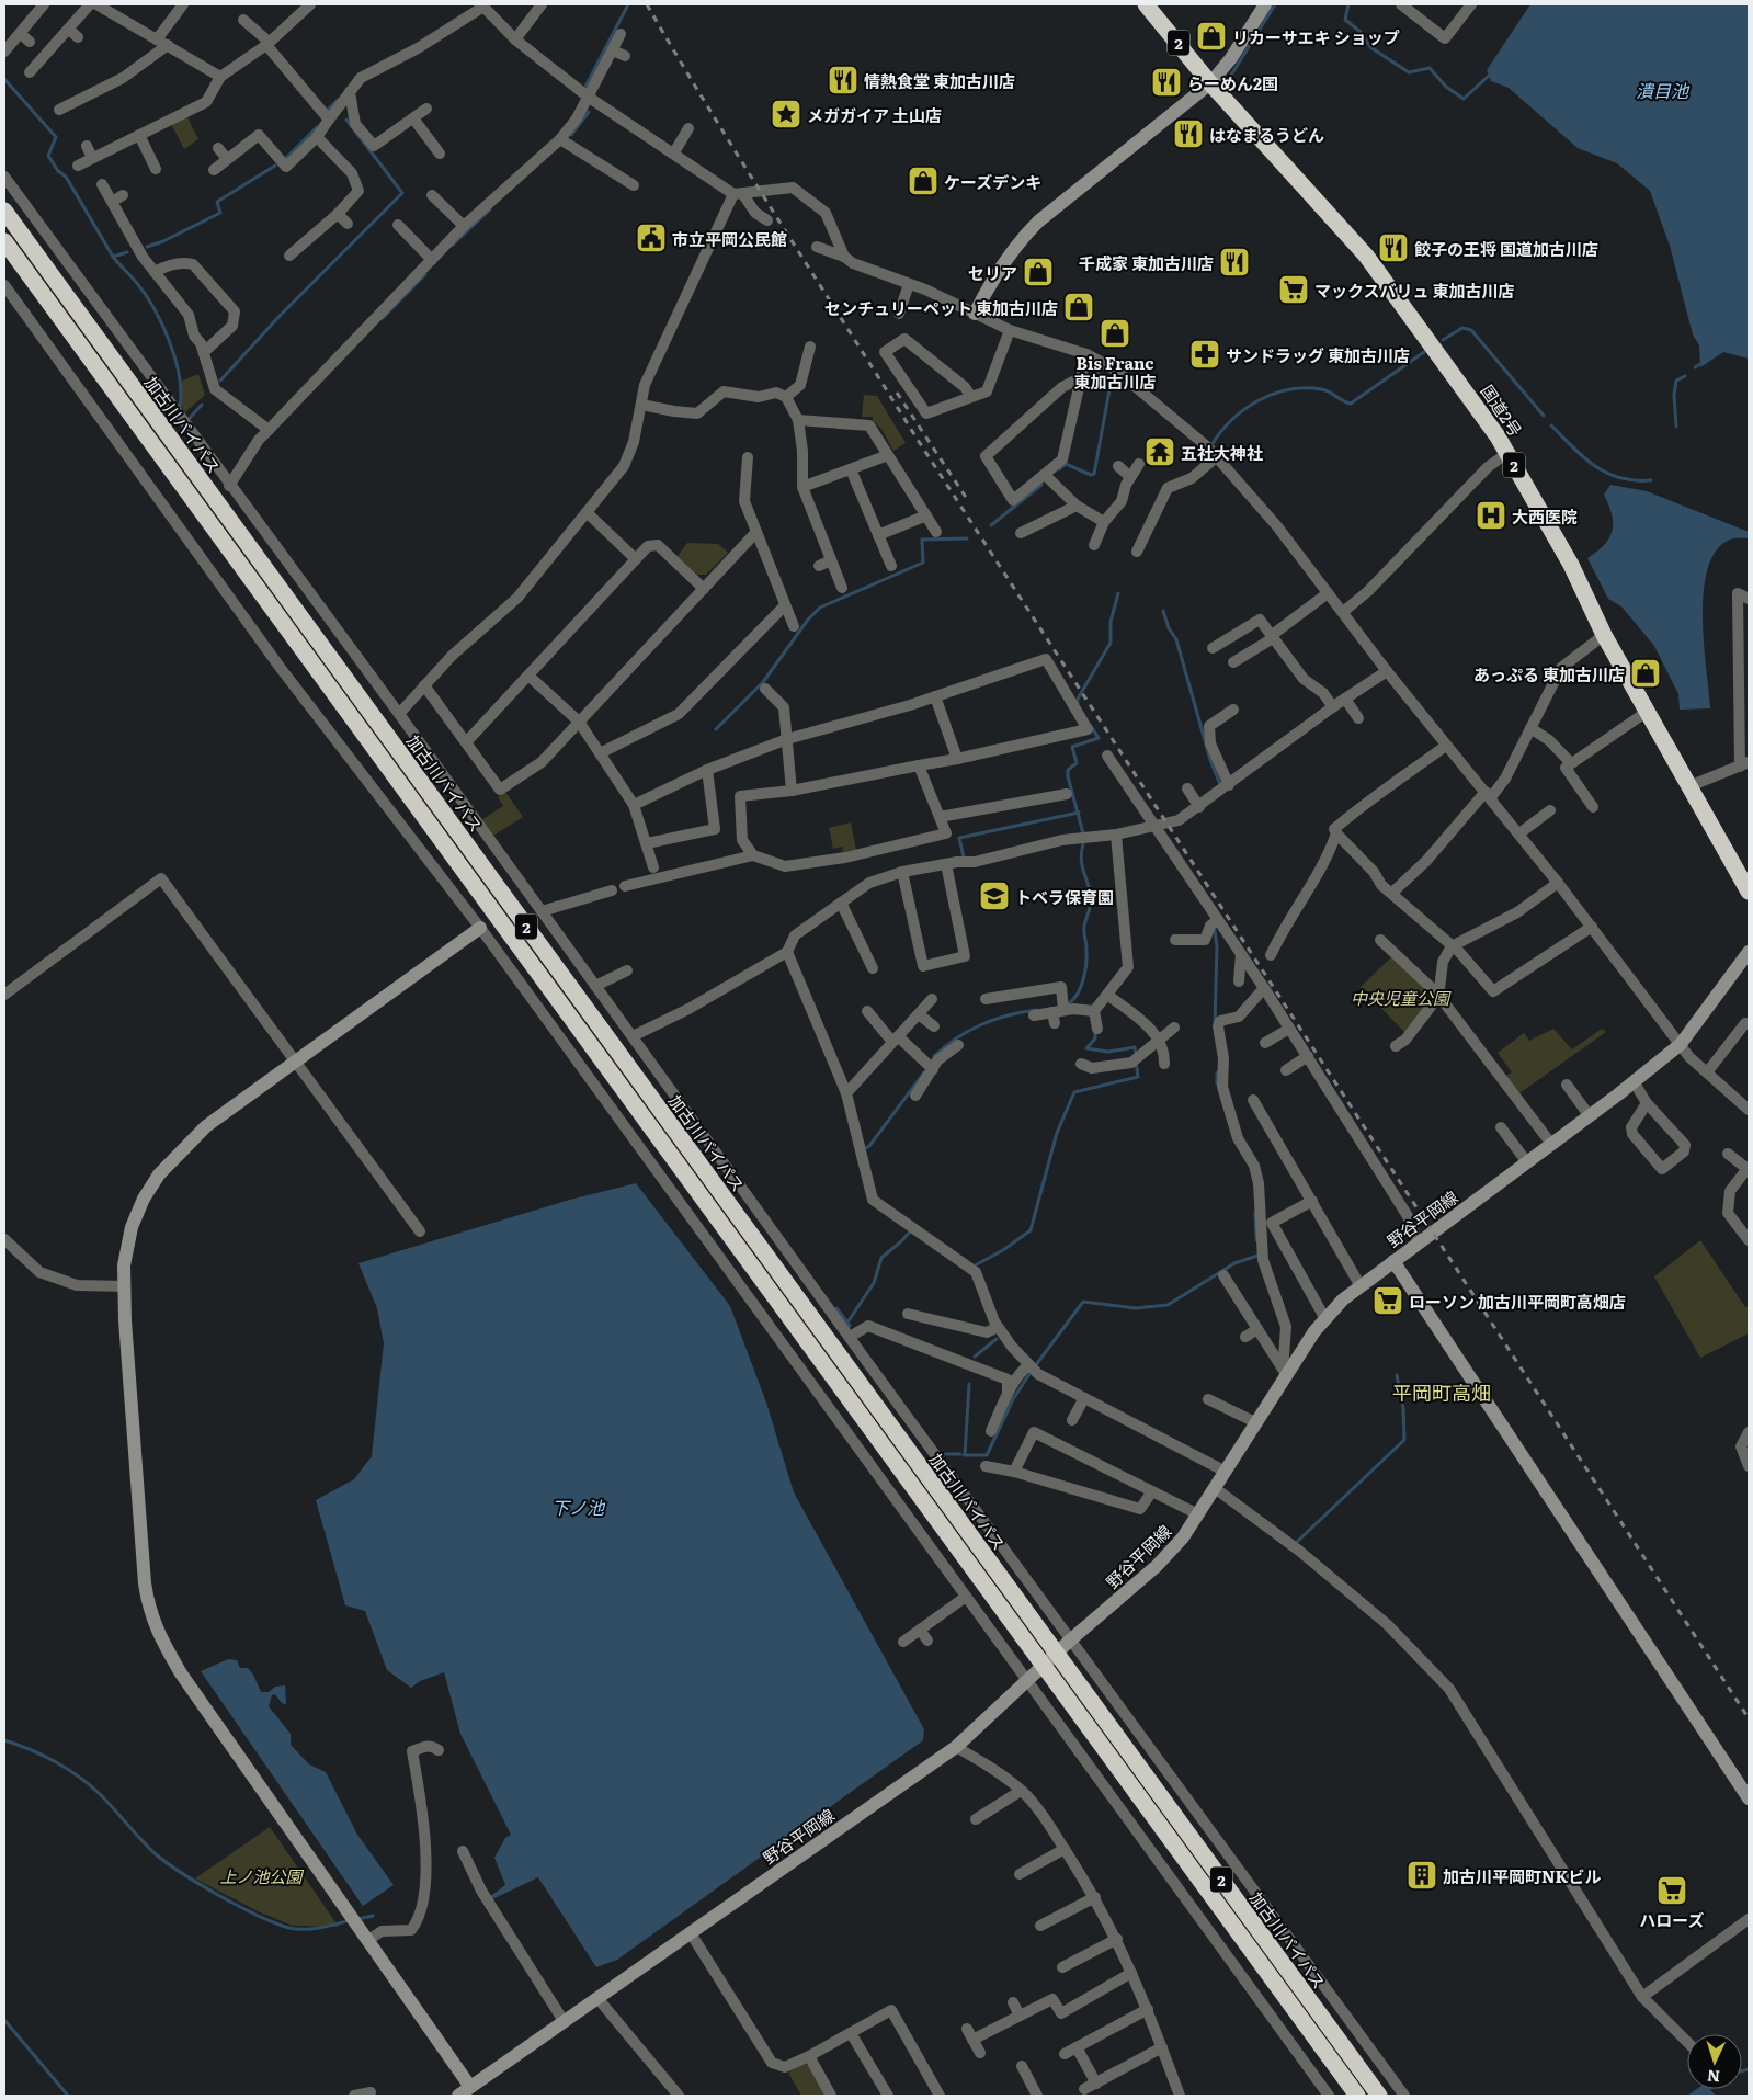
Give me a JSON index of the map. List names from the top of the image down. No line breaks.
{"streets":{"highway":["2","国道2号","加古川バイパス"],"street":["野谷平岡線"]},"districts":["平岡町高畑"],"water":["潰目池","下ノ池"],"parks":["中央児童公園","上ノ池公園"],"places":{"shop":["リカーサエキ ショップ","ケーズデンキ","セリア","センチュリーペット 東加古川店","Bis Franc 東加古川店","あっぷる 東加古川店"],"restaurant":["情熱食堂 東加古川店","らーめん2国","はなまるうどん","餃子の王将 国道加古川店","千成家 東加古川店"],"place":["メガガイア 土山店"],"public building":["市立平岡公民館"],"supermarket":["マックスバリュ 東加古川店","ローソン 加古川平岡町高畑店","ハローズ"],"pharmacy":["サンドラッグ 東加古川店"],"temple":["五社大神社"],"hospital":["大西医院"],"school or university":["トベラ保育園"],"building":["加古川平岡町NKビル"]},"north":"bottom"}
